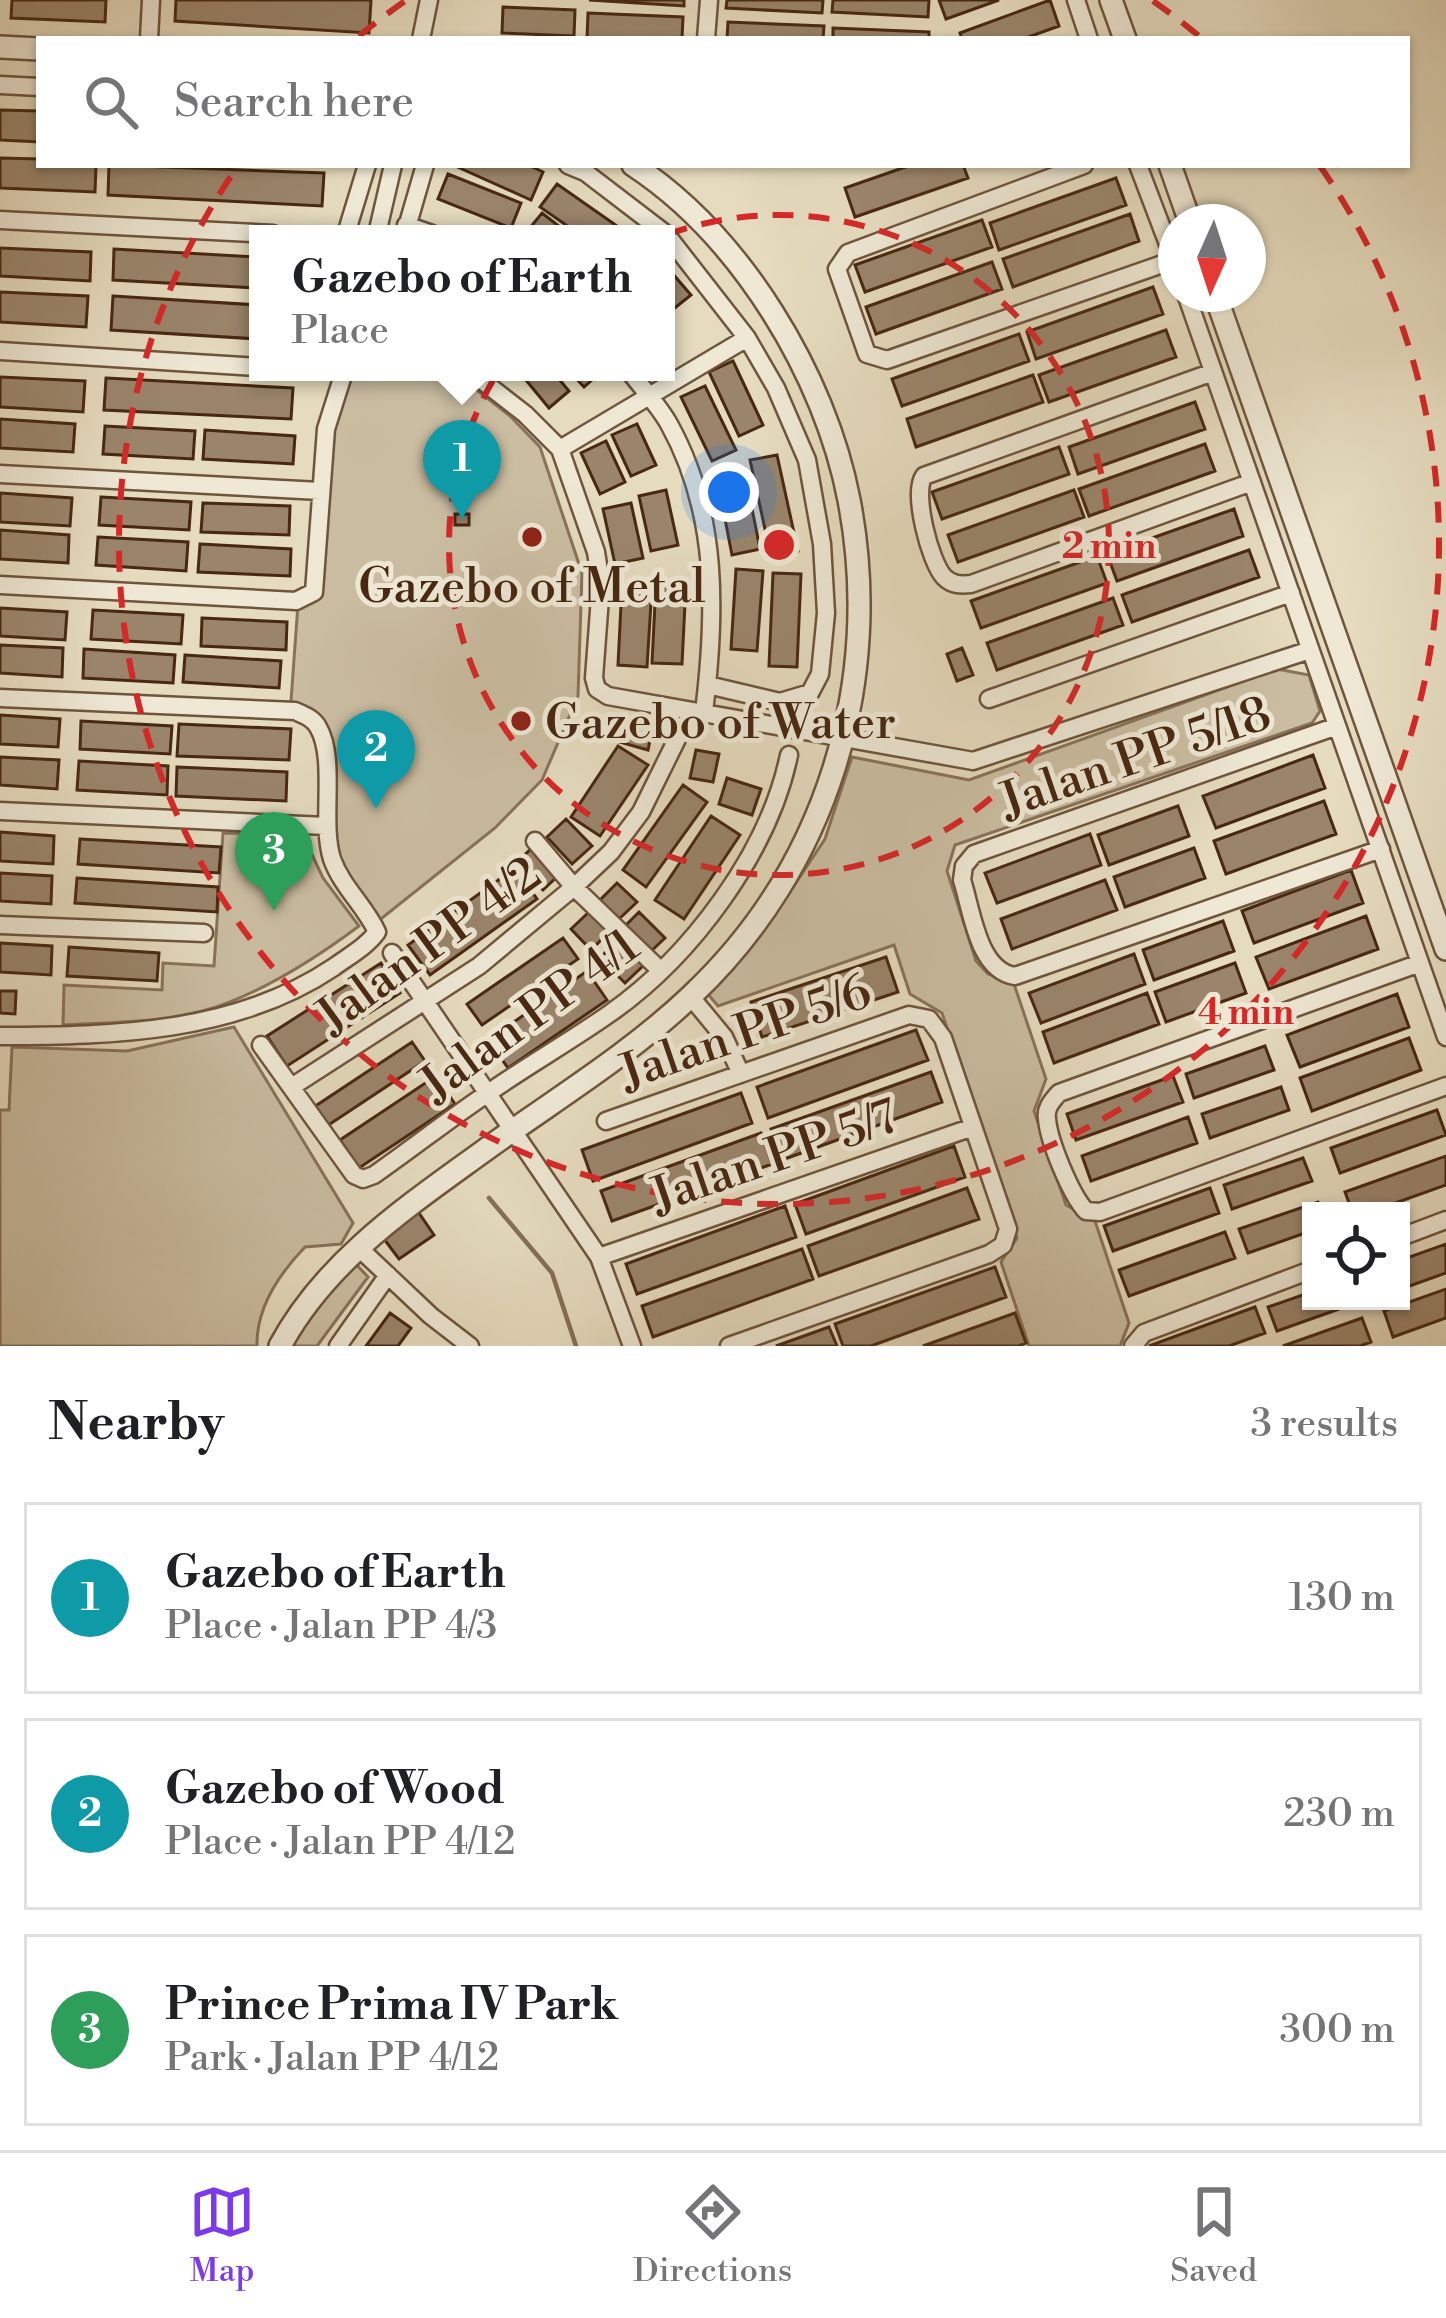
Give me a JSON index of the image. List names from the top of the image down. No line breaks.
{"streets":{"street":["Jalan PP 5/18","Jalan PP 4/2","Jalan PP 4/1","Jalan PP 5/6","Jalan PP 5/7"]},"crossings":[["Jalan PP 4/2","Jalan PP 4/1"],["Jalan PP 5/6","Jalan PP 5/7"]],"places":["Gazebo of Metal","Gazebo of Water"],"north":"bottom","page":{"search":"Search here","popup":["Gazebo of Earth","Place"],"pins":["1","2","3"],"heading":["Nearby","3 results"],"list":[{"mark":"1","name":"Gazebo of Earth","note":"Place · Jalan PP 4/3","value":"130 m"},{"mark":"2","name":"Gazebo of Wood","note":"Place · Jalan PP 4/12","value":"230 m"},{"mark":"3","name":"Prince Prima IV Park","note":"Park · Jalan PP 4/12","value":"300 m"}],"nav":["Map","Directions","Saved"]},"rings":["2 min","4 min"]}
